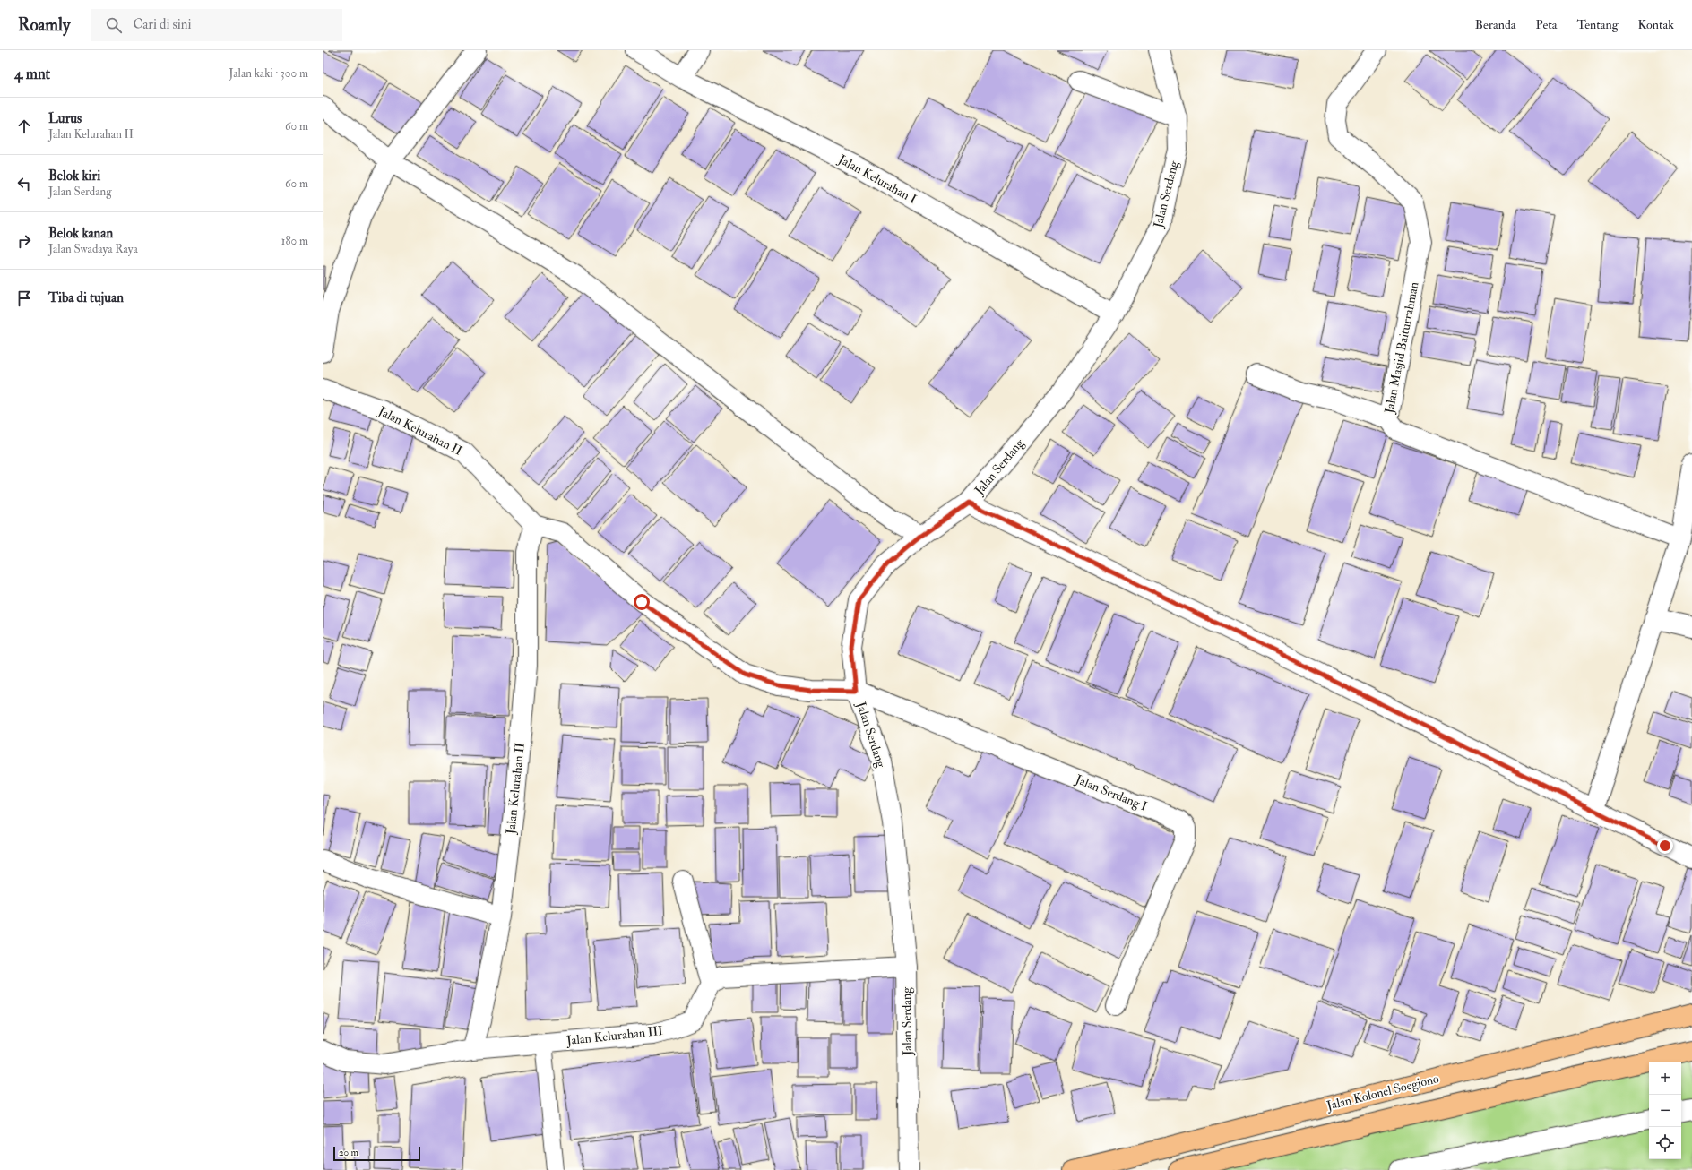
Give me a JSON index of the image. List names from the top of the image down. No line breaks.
{"streets":{"main road":["Jalan Kolonel Soegiono"],"street":["Jalan Kelurahan I","Jalan Serdang","Jalan Masjid Baiturrahman","Jalan Kelurahan II","Jalan Serdang I","Jalan Kelurahan III"]},"crossings":[["Jalan Kelurahan I","Jalan Serdang"],["Jalan Serdang","Jalan Serdang I"],["Jalan Kelurahan II","Jalan Kelurahan III"]],"scale_bar":"20 m","page":{"header":"Roamly","search":"Cari di sini","nav":["Beranda","Peta","Tentang","Kontak"],"heading":["4 mnt","Jalan kaki · 300 m"],"list":[["Lurus","Jalan Kelurahan II","60 m"],["Belok kiri","Jalan Serdang","60 m"],["Belok kanan","Jalan Swadaya Raya","180 m"],"Tiba di tujuan"],"map_buttons":["+","−"],"scale":"20 m"}}
